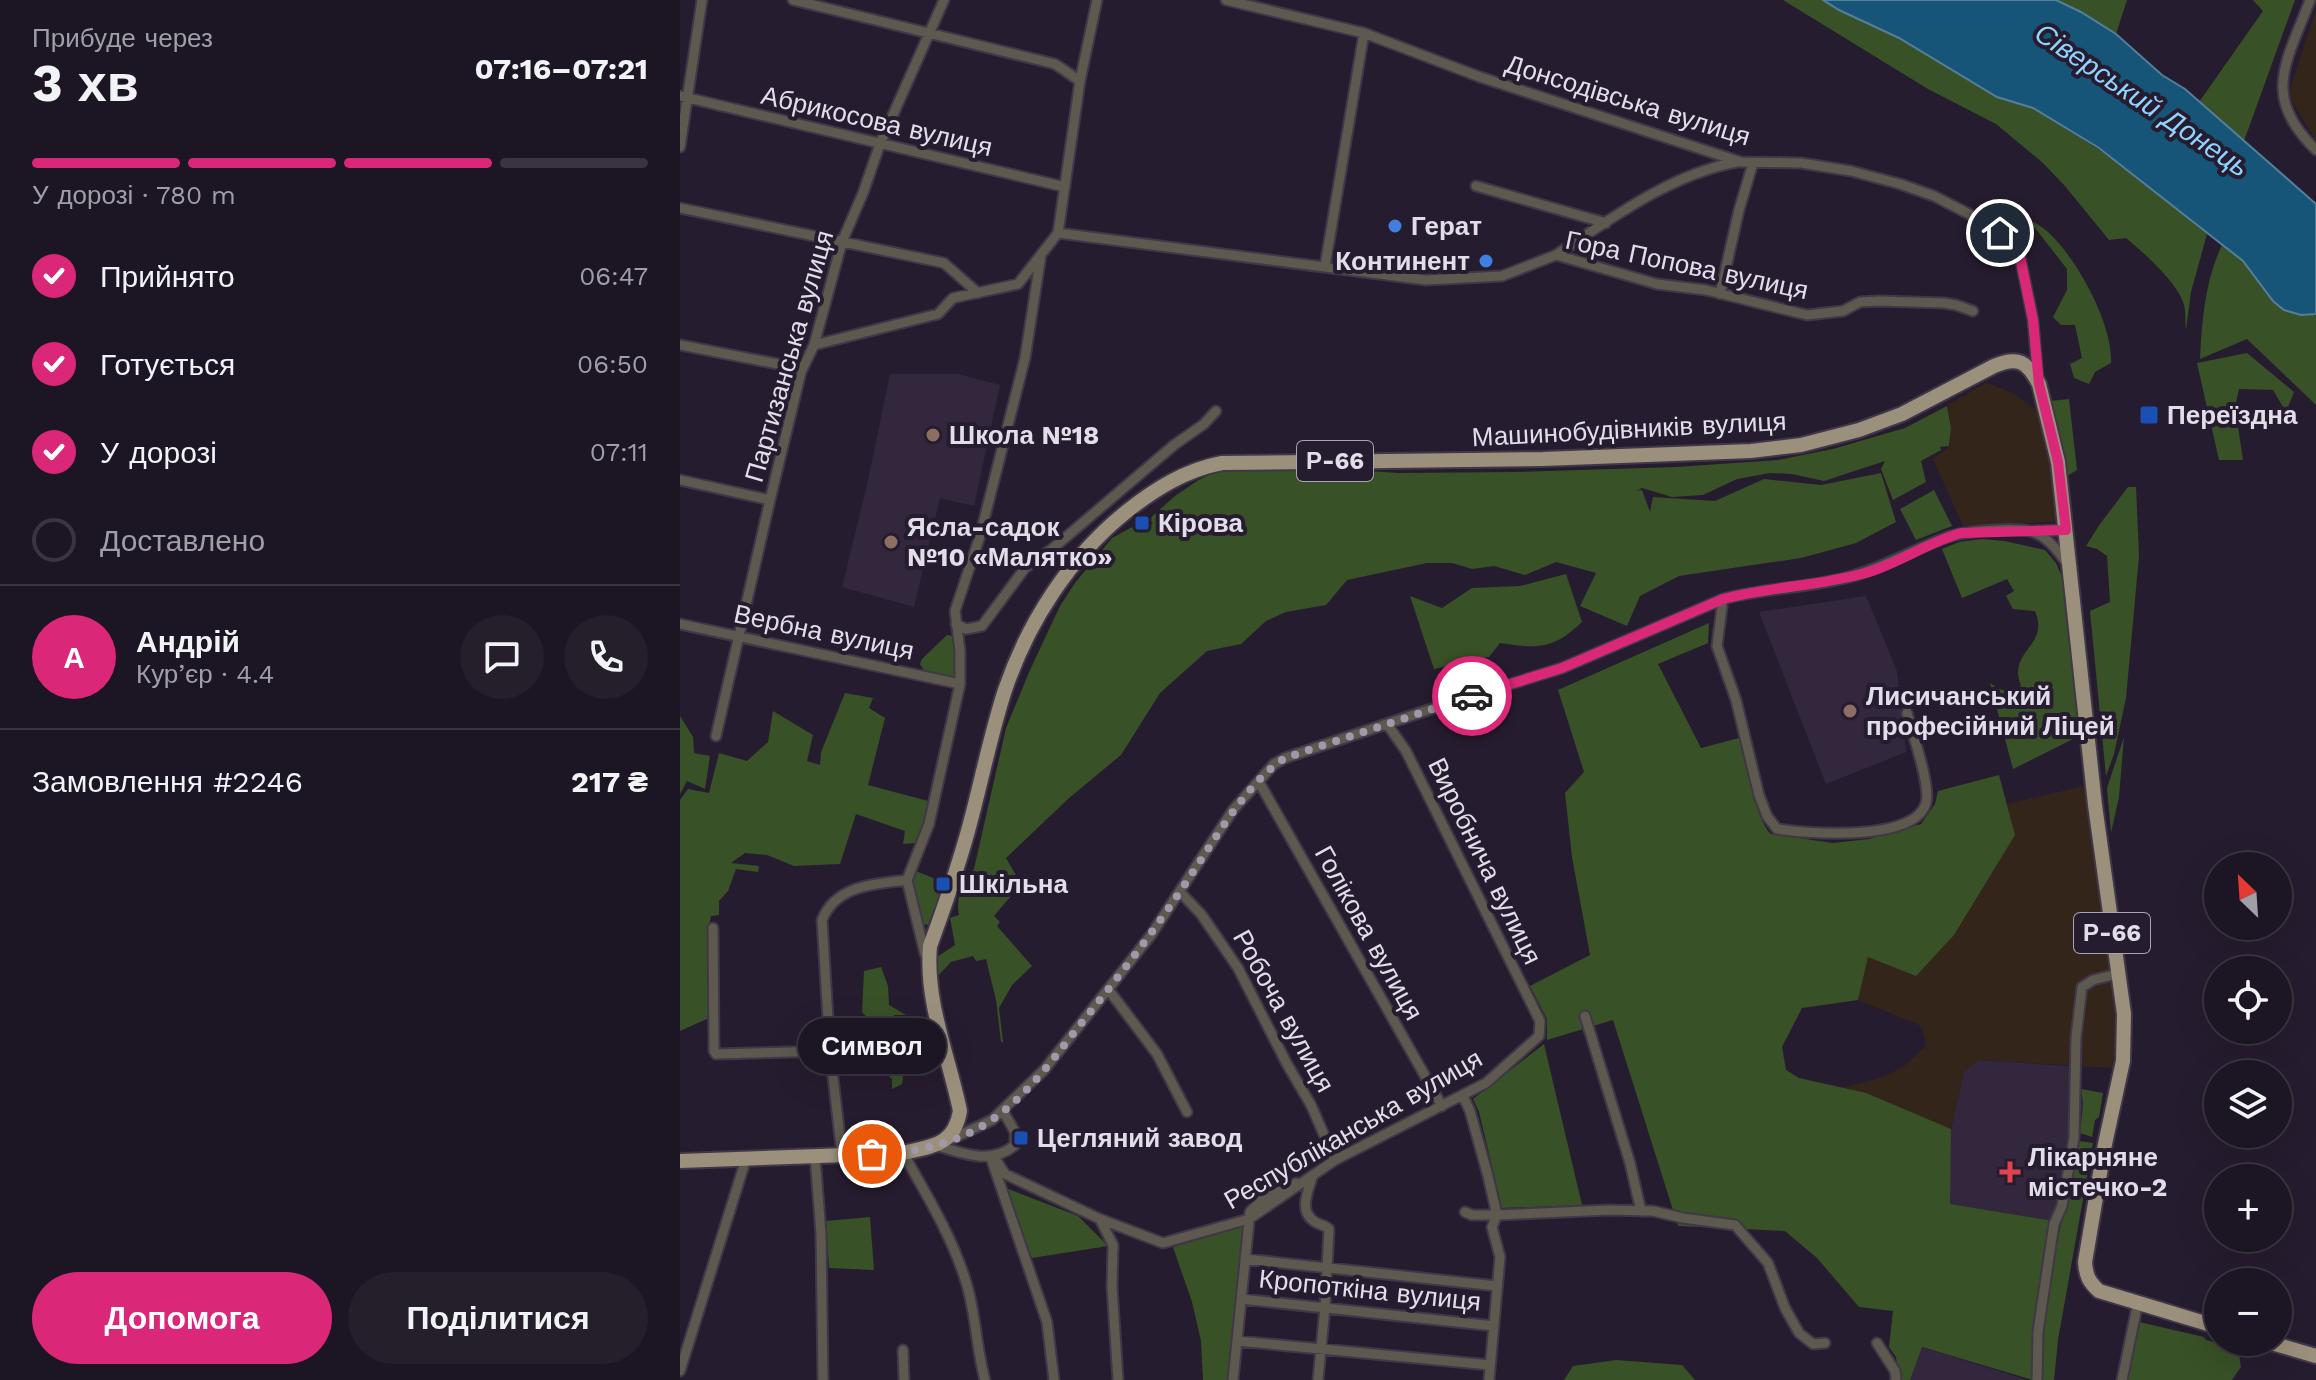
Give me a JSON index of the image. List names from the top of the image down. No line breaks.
{"streets":{"main road":["Машинобудівників вулиця","Р-66"],"street":["Донсодівська вулиця","Абрикосова вулиця","Гора Попова вулиця","Партизанська вулиця","Вербна вулиця","Виробнича вулиця","Голікова вулиця","Робоча вулиця","Республіканська вулиця","Кропоткіна вулиця"]},"crossings":[["Донсодівська вулиця","Машинобудівників вулиця"],["Донсодівська вулиця","Р-66"],["Абрикосова вулиця","Партизанська вулиця"],["Партизанська вулиця","Вербна вулиця"],["Машинобудівників вулиця","Р-66"],["Виробнича вулиця","Республіканська вулиця"],["Голікова вулиця","Республіканська вулиця"],["Робоча вулиця","Республіканська вулиця"]],"water":["Сіверський Донець"],"places":{"other":["Герат","Континент","Школа №18","Ясла-садок №10 «Малятко»","Лисичанський професійний Ліцей","Символ"],"transit":["Переїздна","Кірова","Шкільна","Цегляний завод"],"health":["Лікарняне містечко-2"]},"north":"top left","page":{"heading":["3 хв","Прибуде через","07:16–07:21"],"panel":["Андрій","Кур’єр · 4.4","Замовлення #2246","217 ₴"],"bar":"У дорозі · 780 m","list":[["Прийнято","06:47"],["Готується","06:50"],["У дорозі","07:11"],"Доставлено"],"round":"А","map_buttons":["+","−"],"bubble":"Символ","buttons":["Допомога","Поділитися"]}}
